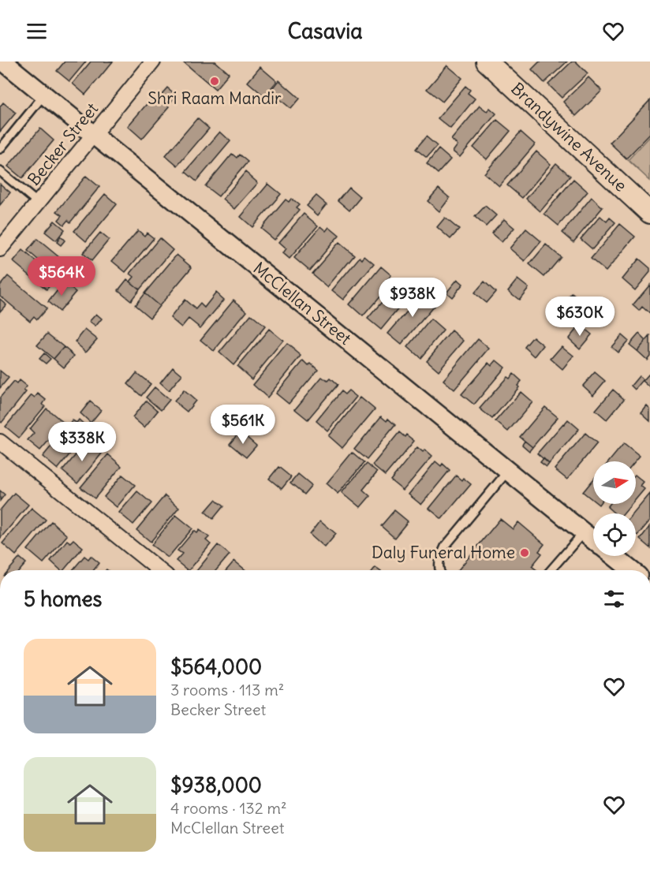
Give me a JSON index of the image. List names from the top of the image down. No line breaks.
{"streets":{"main road":["Brandywine Avenue"],"street":["Becker Street","McClellan Street"]},"crossings":[["Becker Street","McClellan Street"]],"places":["Shri Raam Mandir","Daly Funeral Home"],"north":"right","page":{"header":"Casavia","price":["$564K","$938K","$630K","$561K","$338K"],"heading":"5 homes","list":[{"name":"$564,000","note":"3 rooms · 113 m² · Becker Street"},{"name":"$938,000","note":"4 rooms · 132 m² · McClellan Street"}]}}
